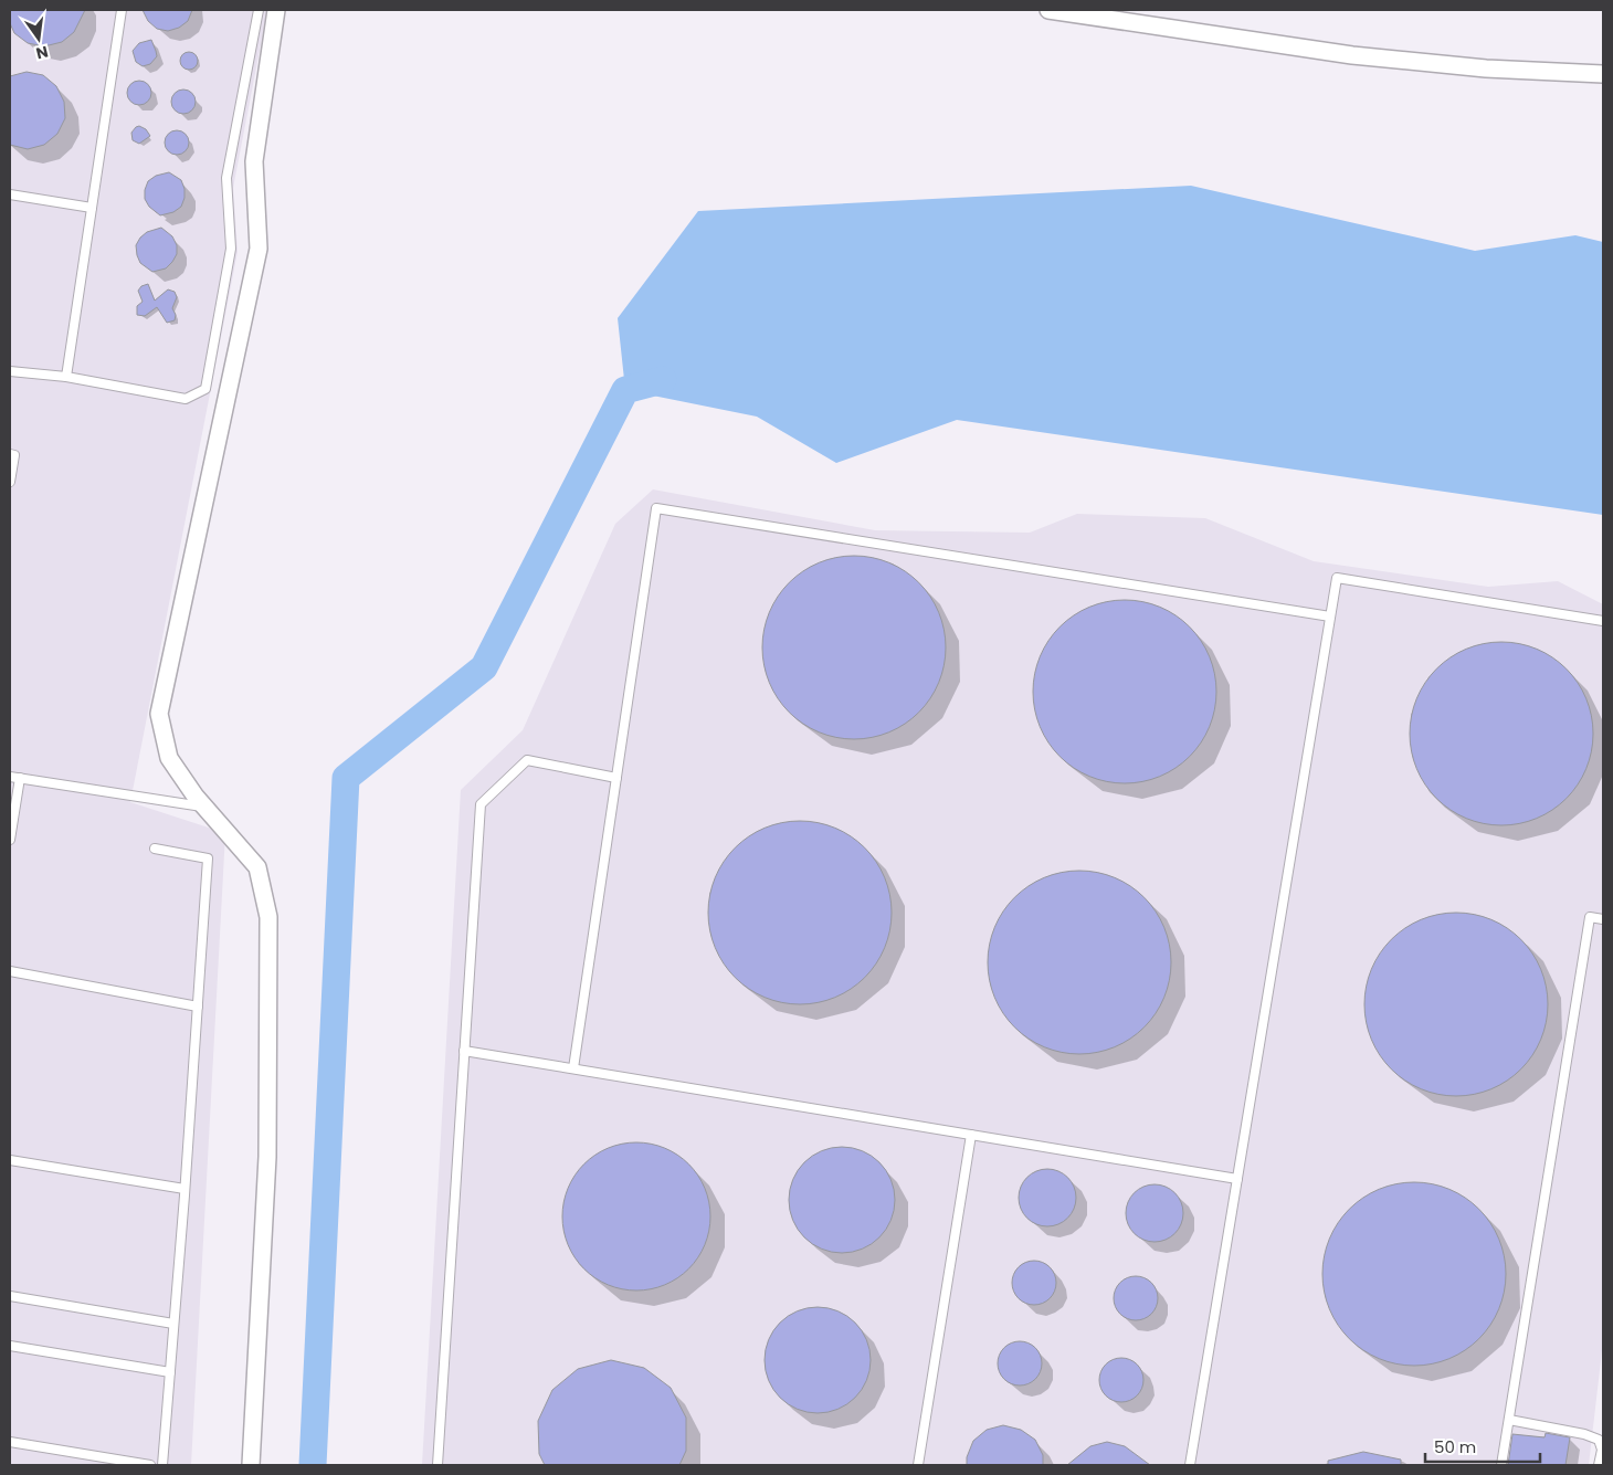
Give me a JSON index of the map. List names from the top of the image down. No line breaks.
{"scale_bar":"50 m","north":"bottom"}
